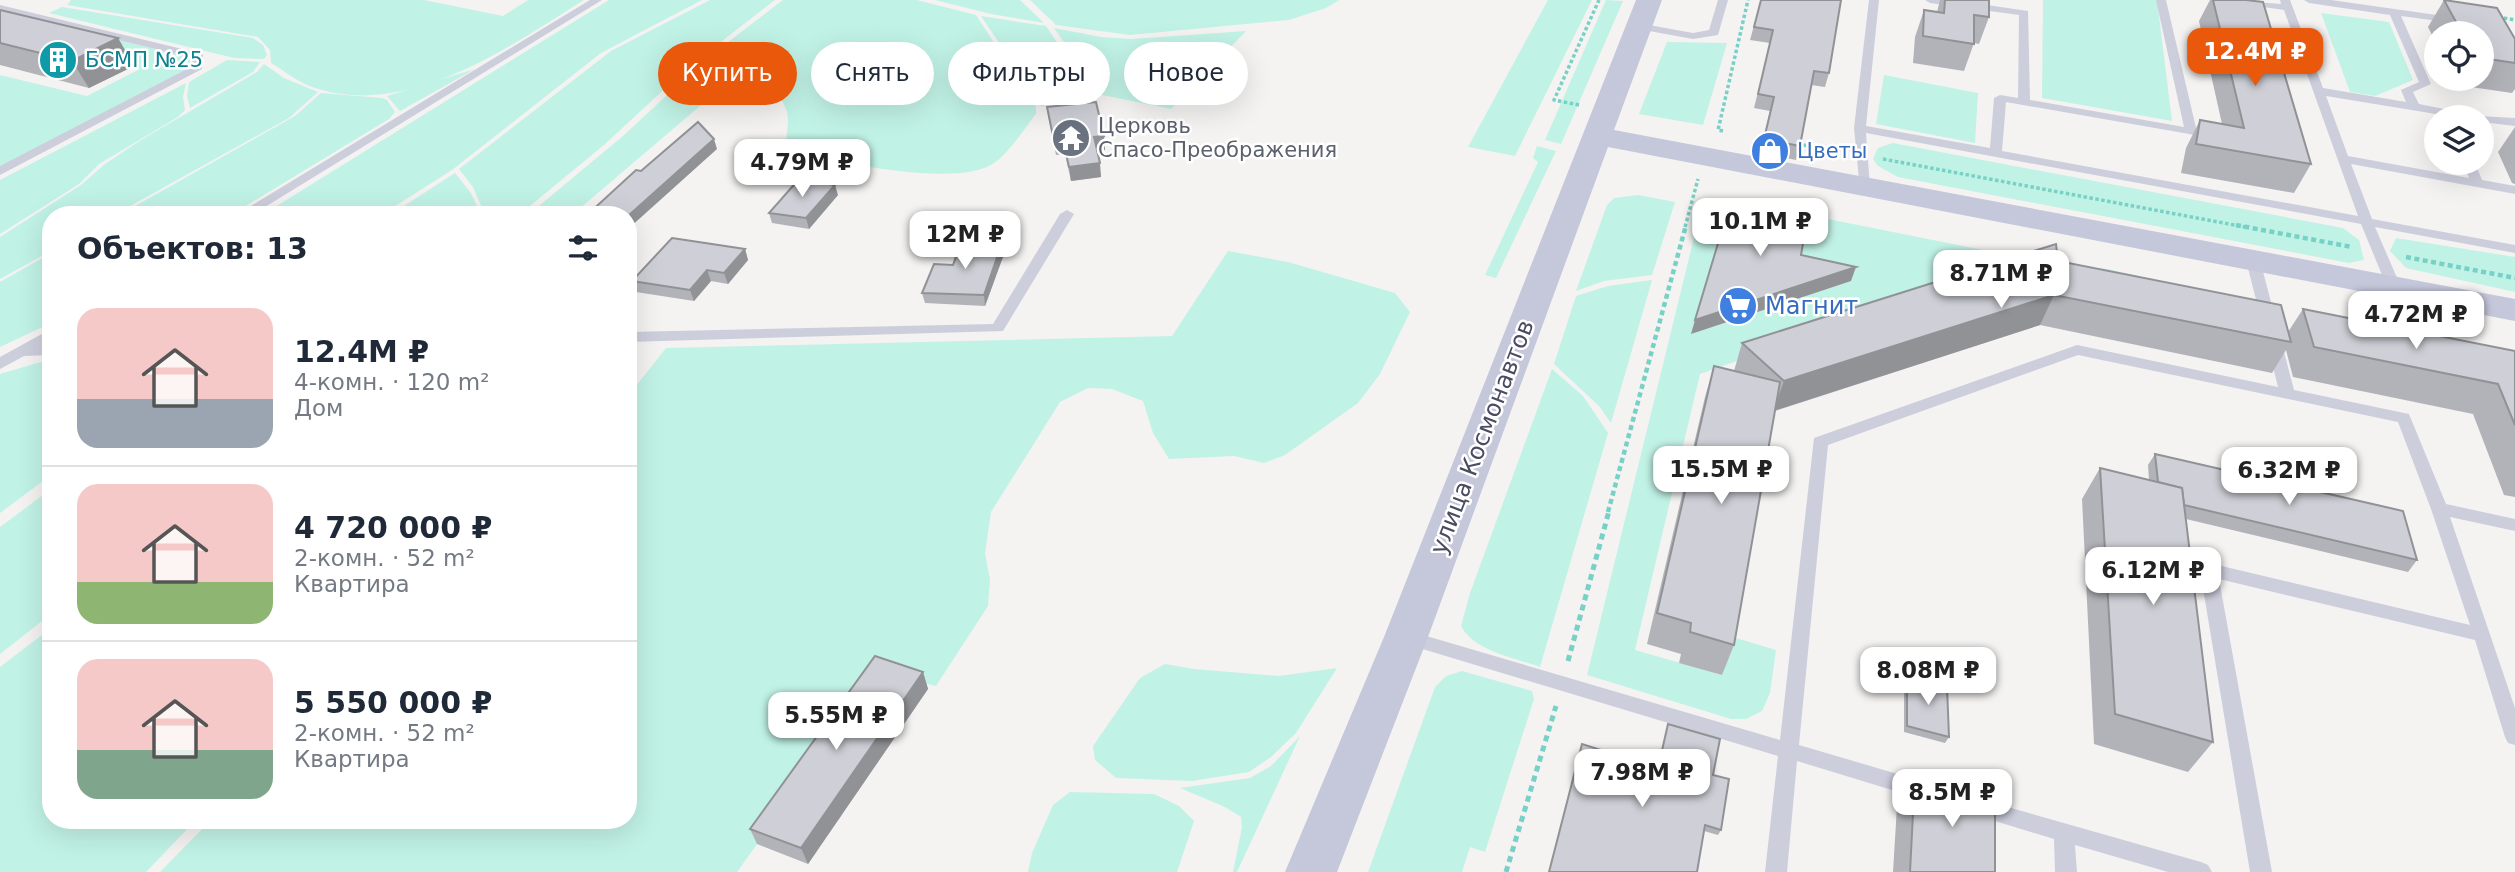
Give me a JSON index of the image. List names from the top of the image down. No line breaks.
{"streets":{"main road":["улица Космонавтов"]},"places":{"building":["БСМП №25"],"temple":["Церковь Спасо-Преображения"],"shop":["Цветы"],"supermarket":["Магнит"]},"page":{"price":["12.4M ₽","4.79M ₽","10.1M ₽","12M ₽","8.71M ₽","4.72M ₽","15.5M ₽","6.32M ₽","6.12M ₽","8.08M ₽","5.55M ₽","7.98M ₽","8.5M ₽"],"chip":["Купить","Снять","Фильтры","Новое"],"heading":"Объектов: 13","list":[{"name":"12.4M ₽","note":"4-комн. · 120 m² · Дом"},{"name":"4 720 000 ₽","note":"2-комн. · 52 m² · Квартира"},{"name":"5 550 000 ₽","note":"2-комн. · 52 m² · Квартира"}]}}
